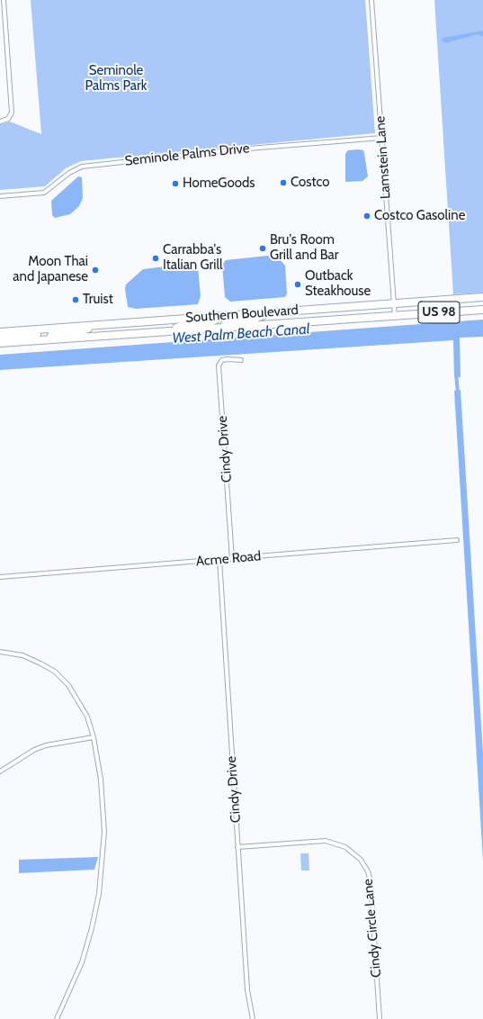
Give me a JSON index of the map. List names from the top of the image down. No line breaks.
{"streets":{"highway":["US 98","Southern Boulevard"],"street":["Seminole Palms Drive","Lamstein Lane","Cindy Drive","Acme Road","Cindy Circle Lane"]},"crossings":[["Seminole Palms Drive","Lamstein Lane"],["Lamstein Lane","Southern Boulevard"],["Cindy Drive","Acme Road"],["Cindy Drive","Cindy Circle Lane"]],"water":["West Palm Beach Canal"],"parks":["Seminole Palms Park"],"places":["Costco","HomeGoods","Costco Gasoline","Bru's Room Grill and Bar","Carrabba's Italian Grill","Moon Thai and Japanese","Outback Steakhouse","Truist"]}
